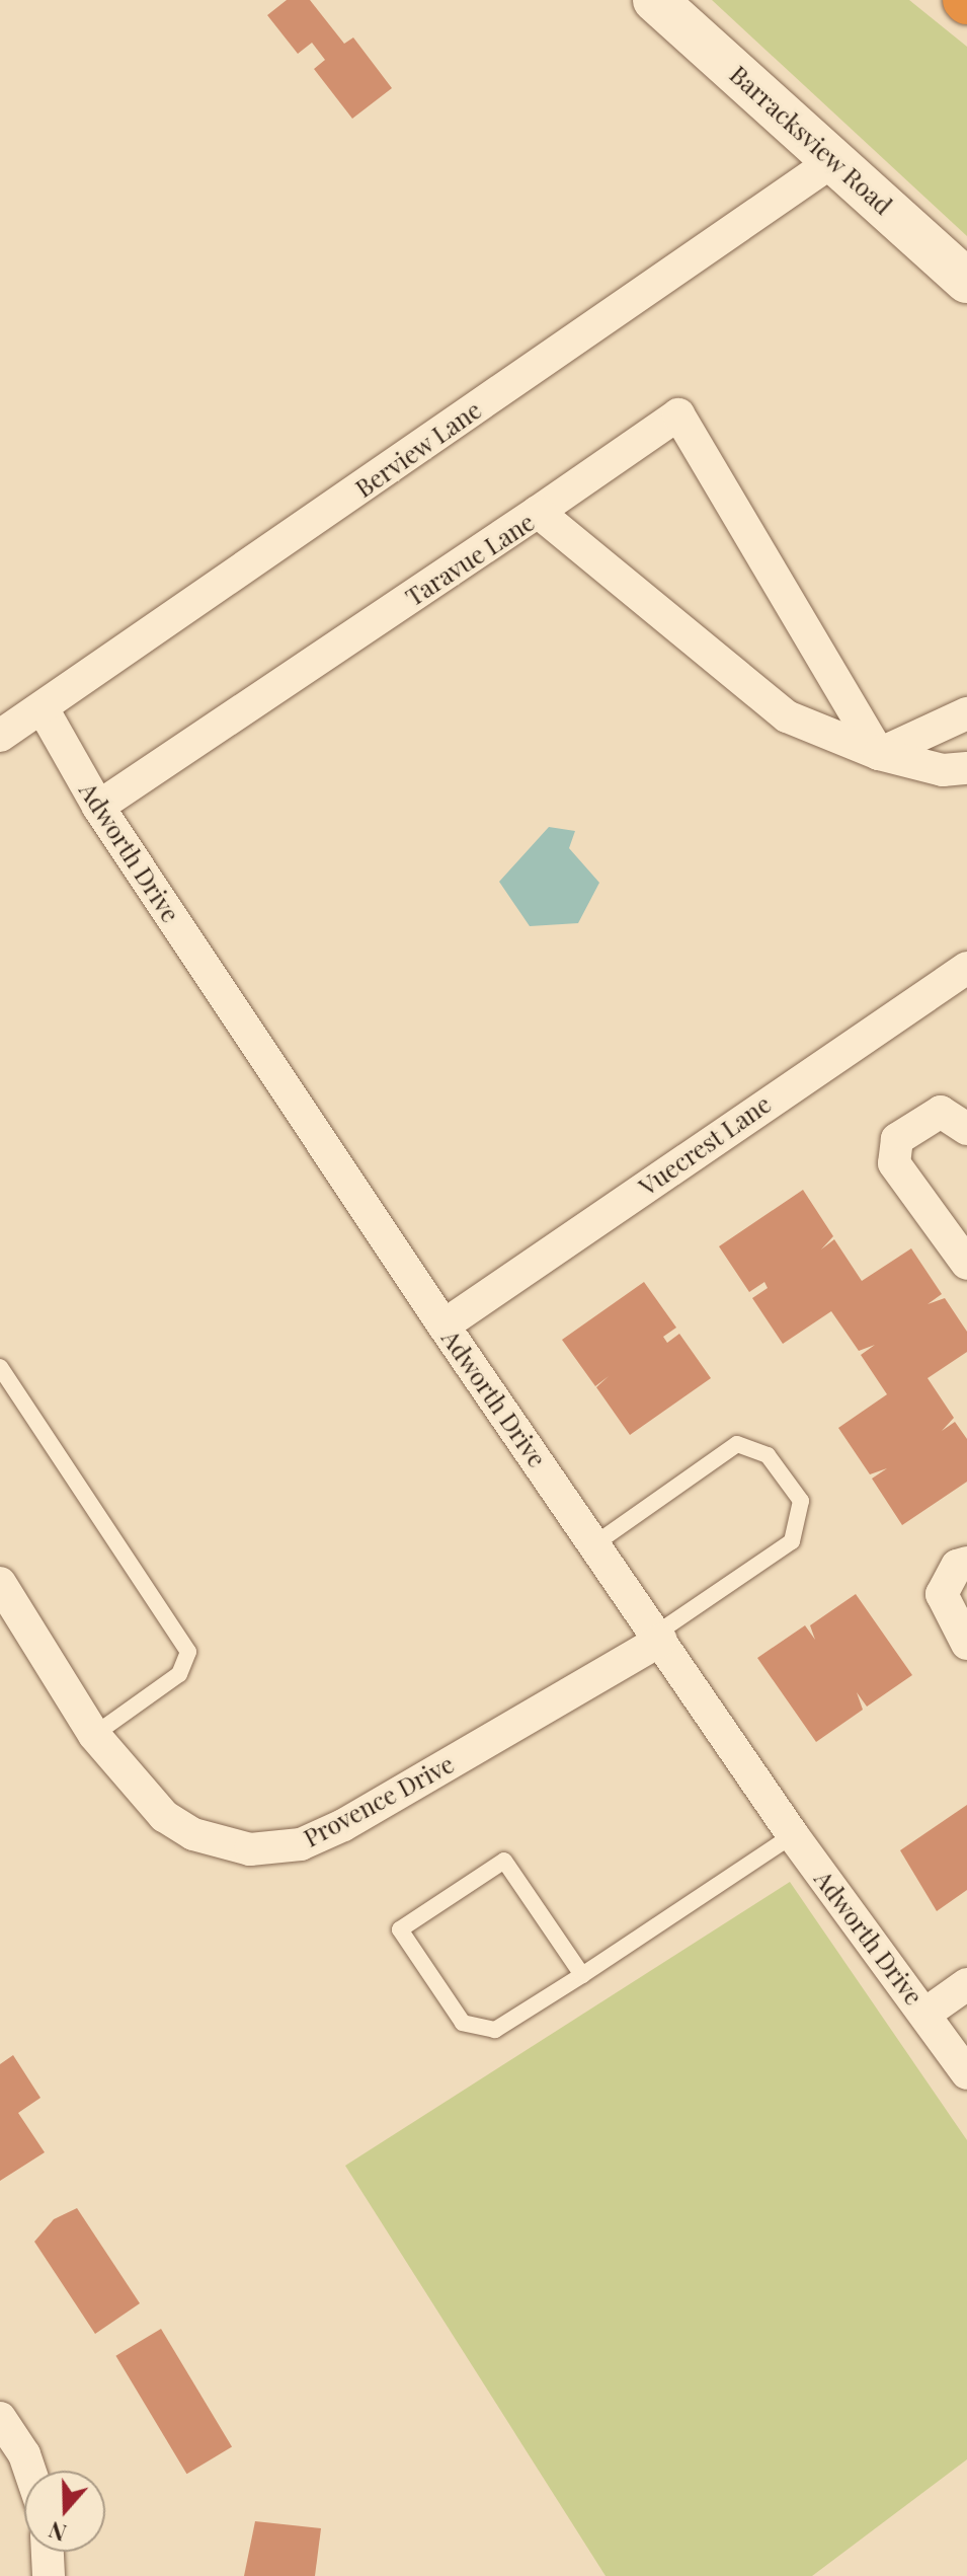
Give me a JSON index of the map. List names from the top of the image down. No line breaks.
{"streets":{"street":["Barracksview Road","Berview Lane","Taravue Lane","Adworth Drive","Vuecrest Lane","Provence Drive"]},"crossings":[["Barracksview Road","Berview Lane"],["Berview Lane","Adworth Drive"],["Taravue Lane","Adworth Drive"],["Adworth Drive","Vuecrest Lane"],["Adworth Drive","Provence Drive"]],"north":"bottom"}
